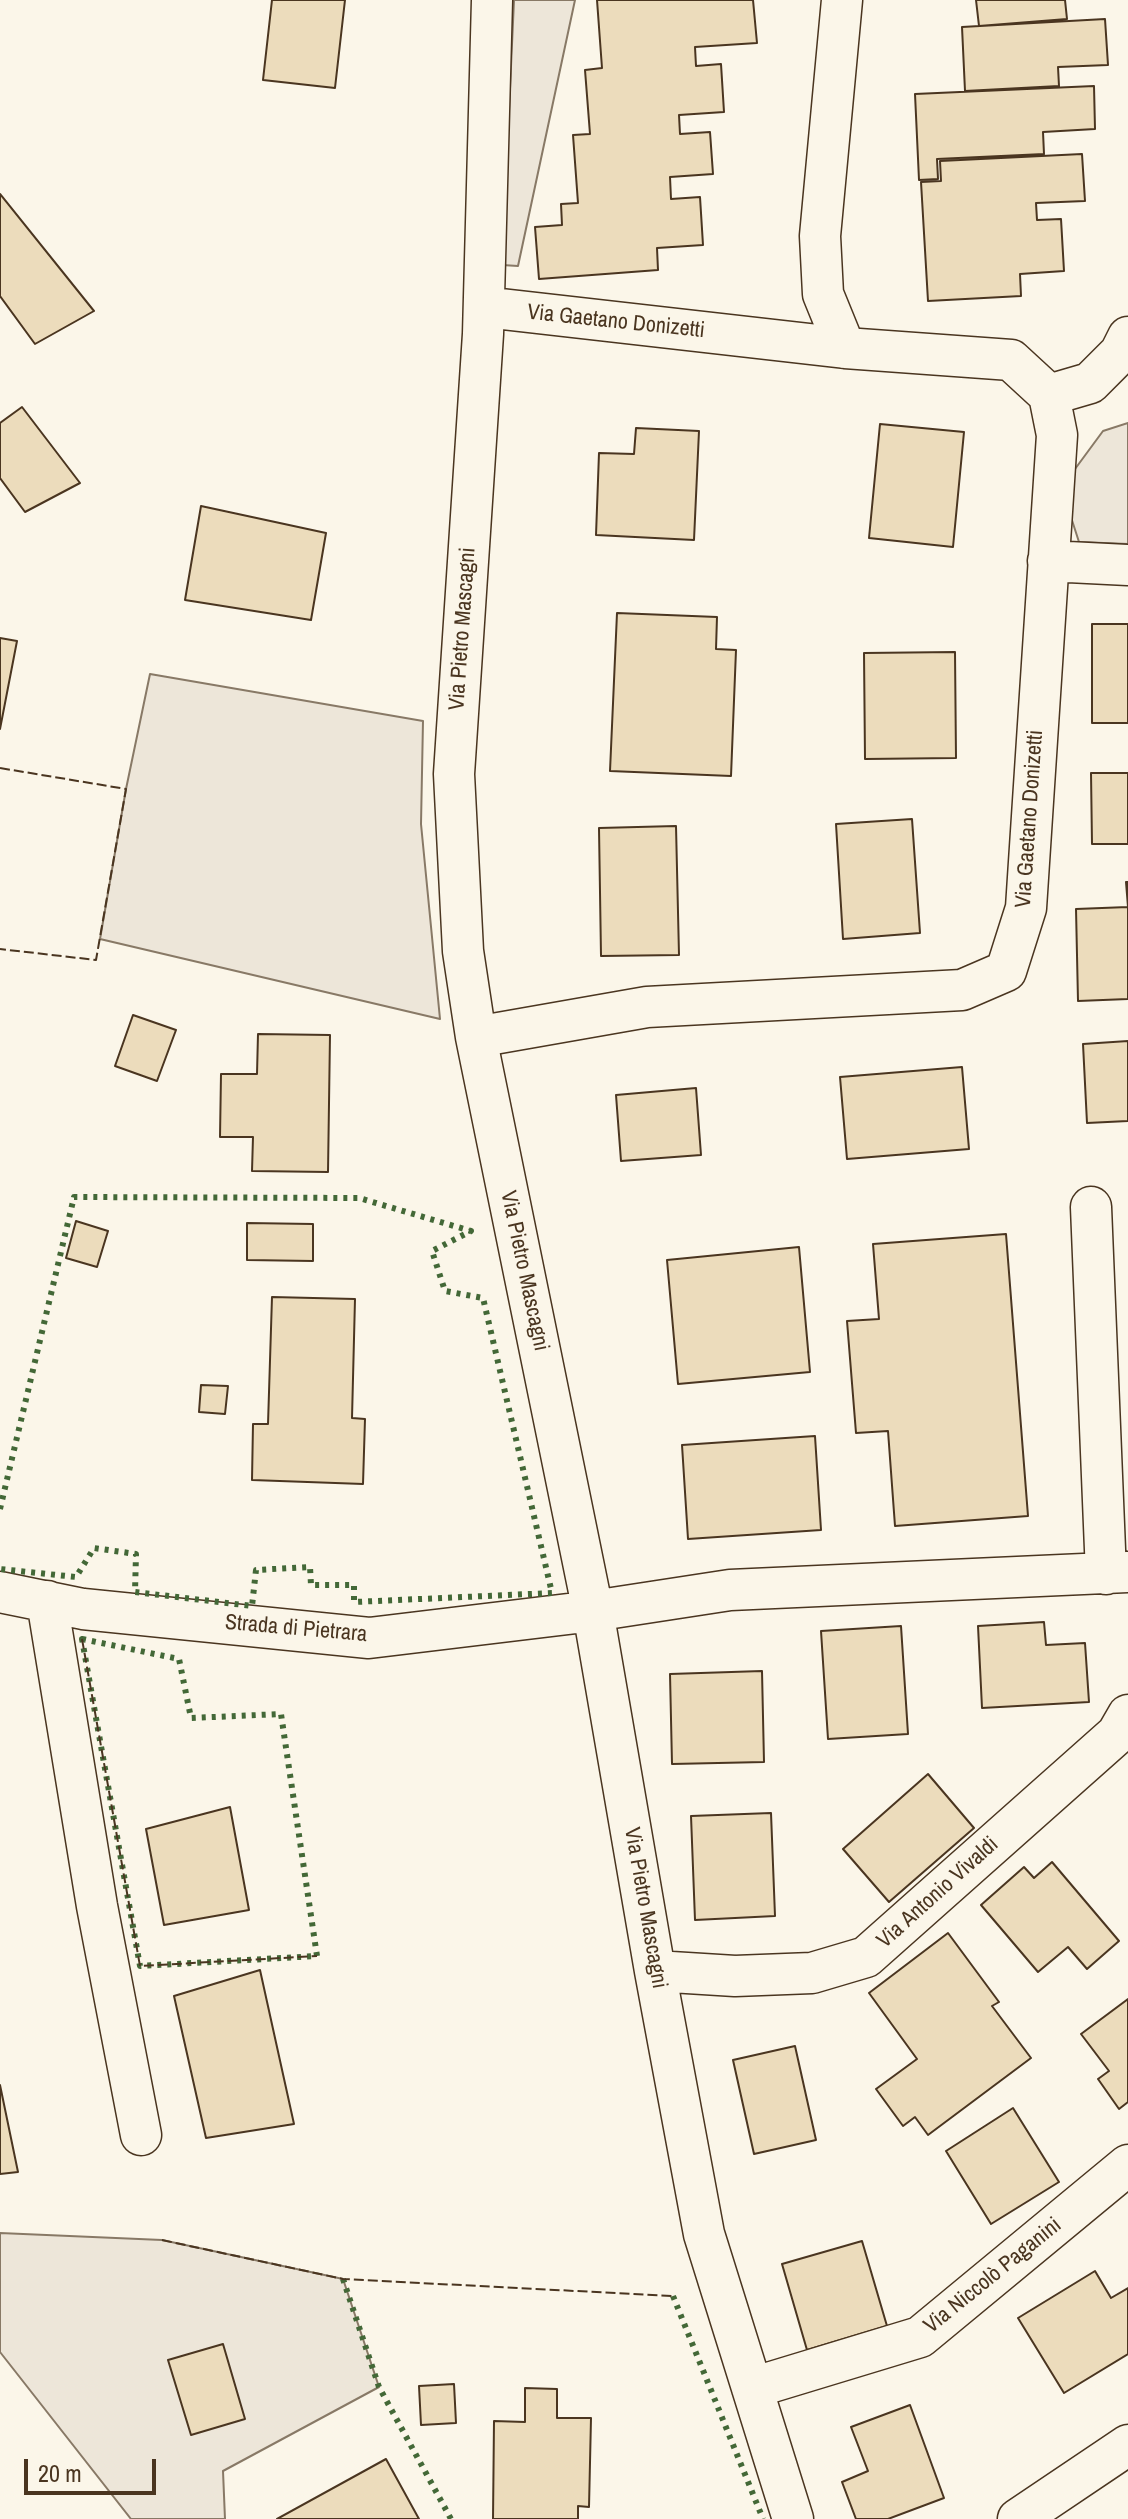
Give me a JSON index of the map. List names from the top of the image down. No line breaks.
{"streets":{"street":["Via Gaetano Donizetti","Via Pietro Mascagni","Strada di Pietrara","Via Antonio Vivaldi","Via Niccolò Paganini"]},"crossings":[["Via Gaetano Donizetti","Via Pietro Mascagni"],["Via Pietro Mascagni","Strada di Pietrara"],["Via Pietro Mascagni","Via Antonio Vivaldi"],["Via Pietro Mascagni","Via Niccolò Paganini"]],"scale_bar":"20 m"}
